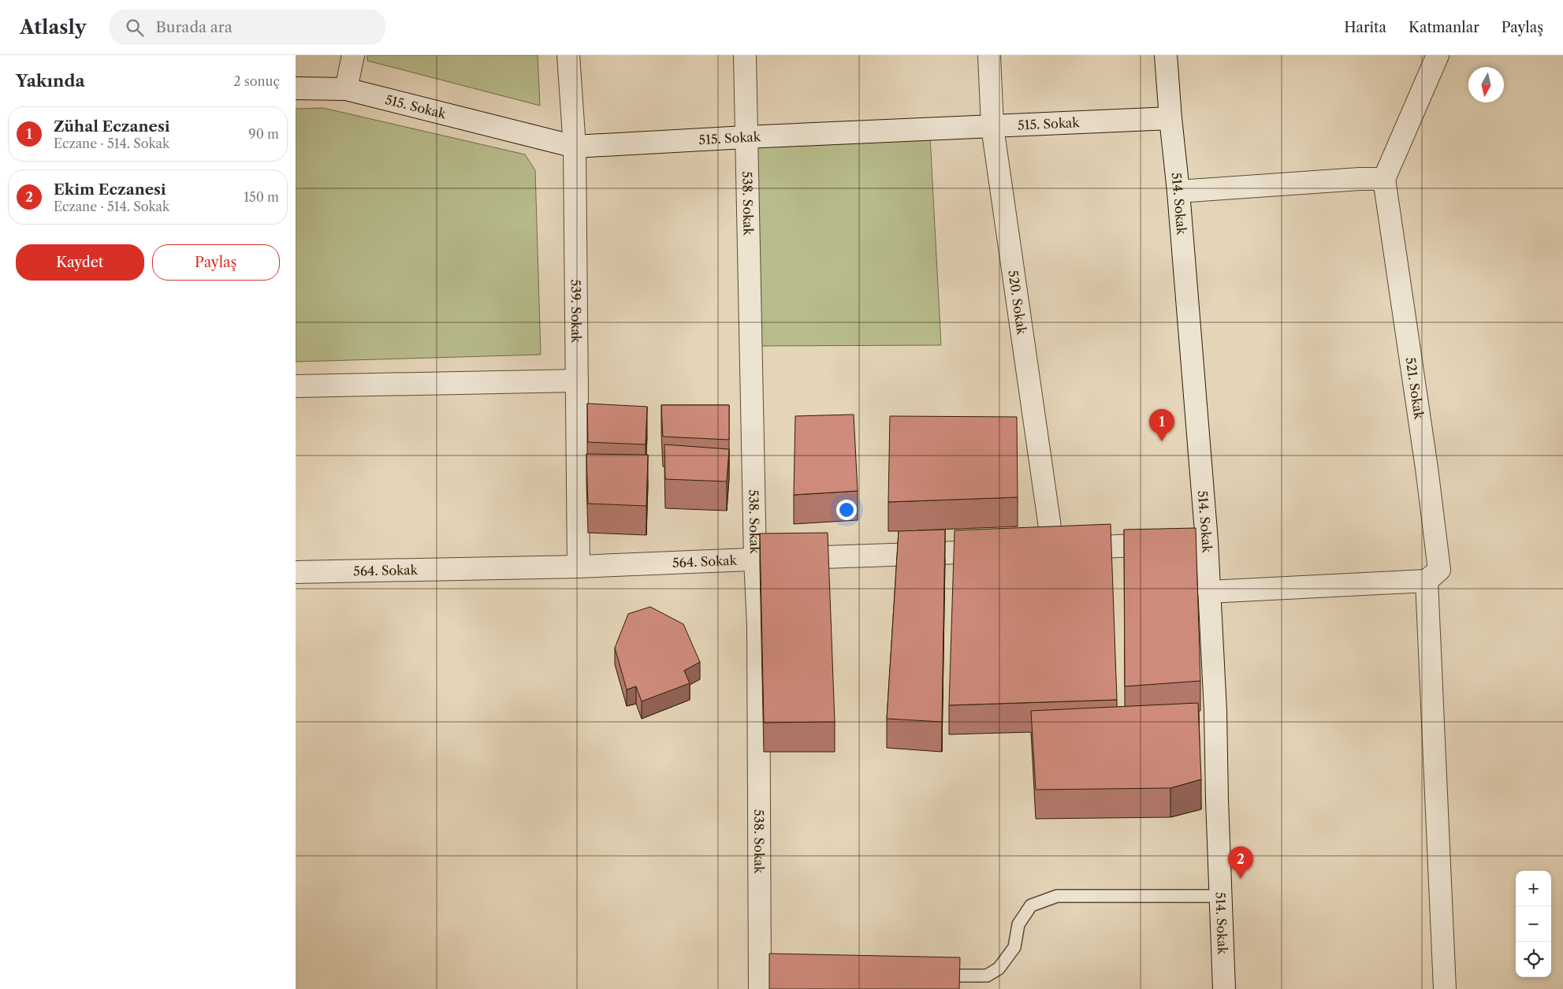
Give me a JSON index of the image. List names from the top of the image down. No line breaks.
{"streets":{"street":["515. Sokak","538. Sokak","514. Sokak","520. Sokak","539. Sokak","521. Sokak","564. Sokak"]},"crossings":[["515. Sokak","538. Sokak"],["515. Sokak","514. Sokak"],["515. Sokak","520. Sokak"],["515. Sokak","539. Sokak"],["538. Sokak","564. Sokak"],["514. Sokak","520. Sokak"],["539. Sokak","564. Sokak"]],"north":"bottom","page":{"header":"Atlasly","search":"Burada ara","nav":["Harita","Katmanlar","Paylaş"],"heading":["Yakında","2 sonuç"],"list":[{"mark":"1","name":"Zühal Eczanesi","note":"Eczane · 514. Sokak","value":"90 m"},{"mark":"2","name":"Ekim Eczanesi","note":"Eczane · 514. Sokak","value":"150 m"}],"buttons":["Kaydet","Paylaş"],"pins":["1","2"],"map_buttons":["+","−"]}}
